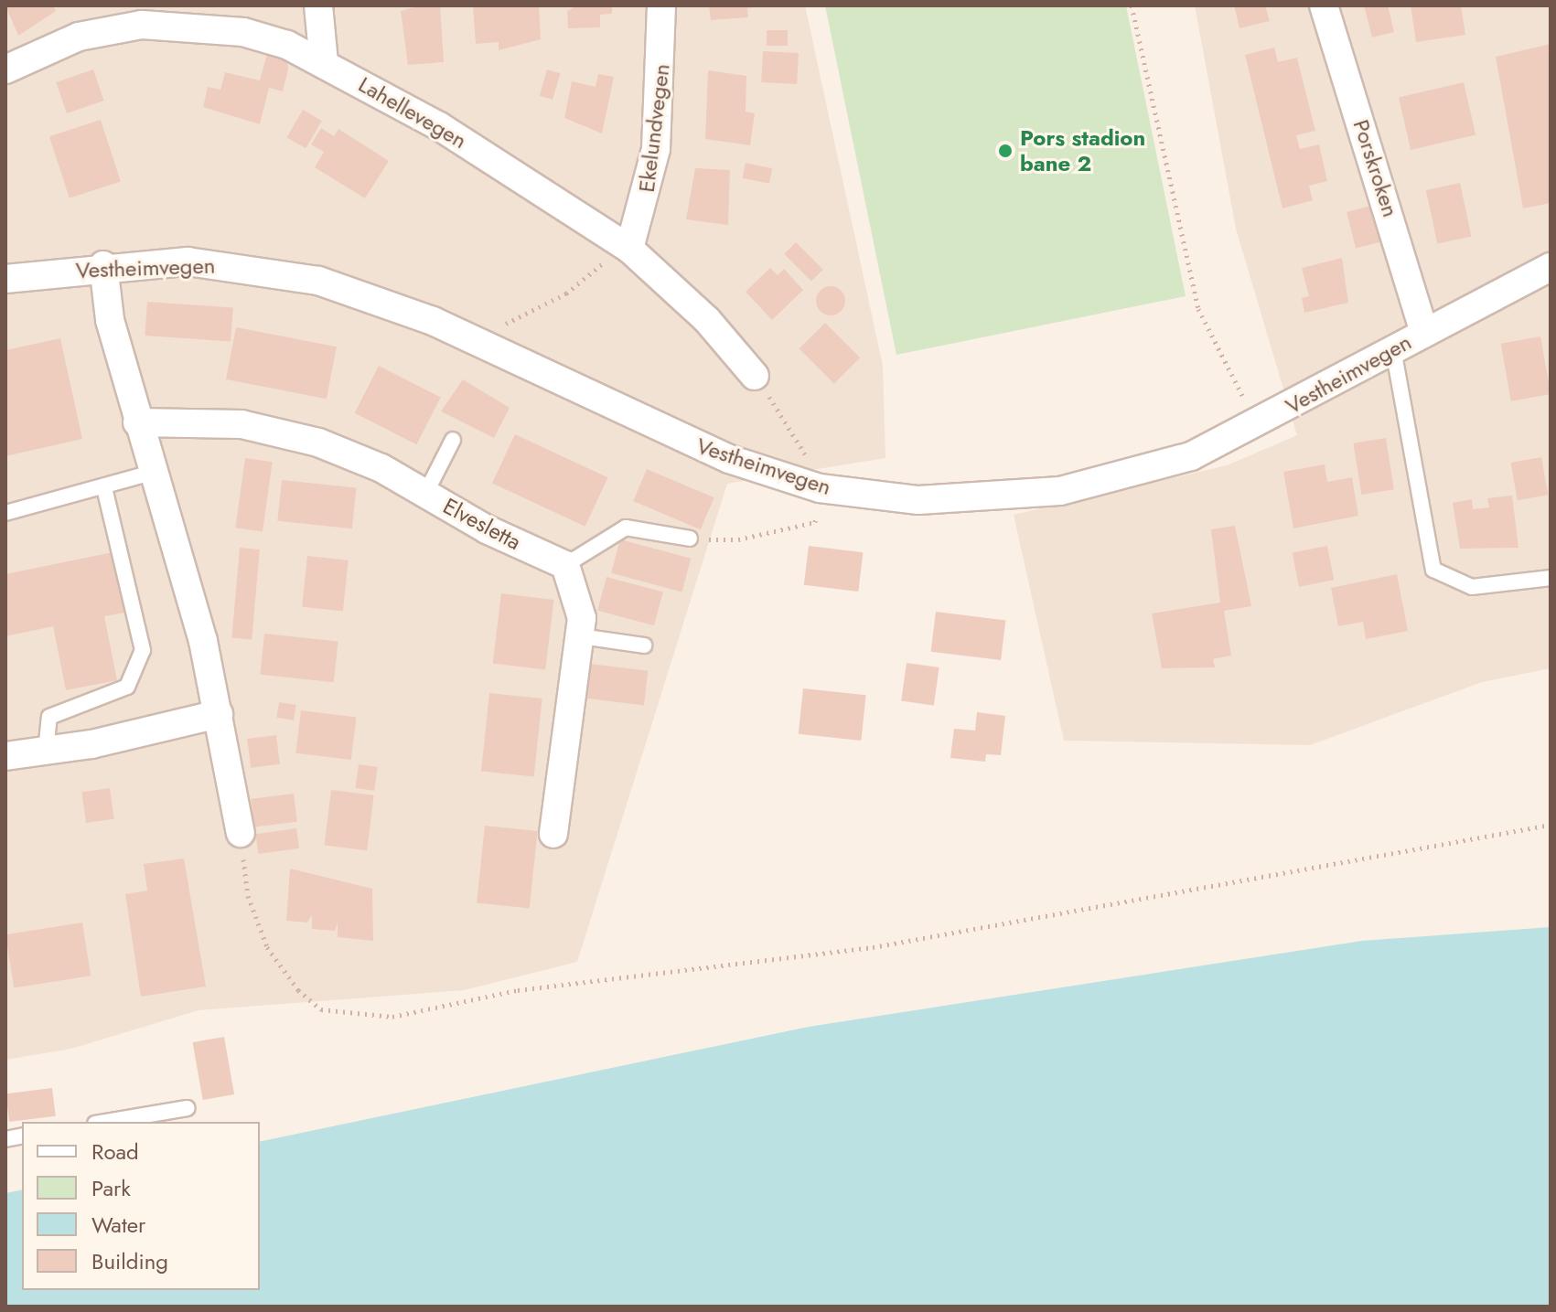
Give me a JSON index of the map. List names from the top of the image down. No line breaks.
{"streets":{"street":["Lahellevegen","Ekelundvegen","Porskroken","Vestheimvegen","Elvesletta"]},"crossings":[["Lahellevegen","Ekelundvegen"],["Porskroken","Vestheimvegen"]],"places":["Pors stadion bane 2"],"legend":["Road","Park","Water","Building"]}
